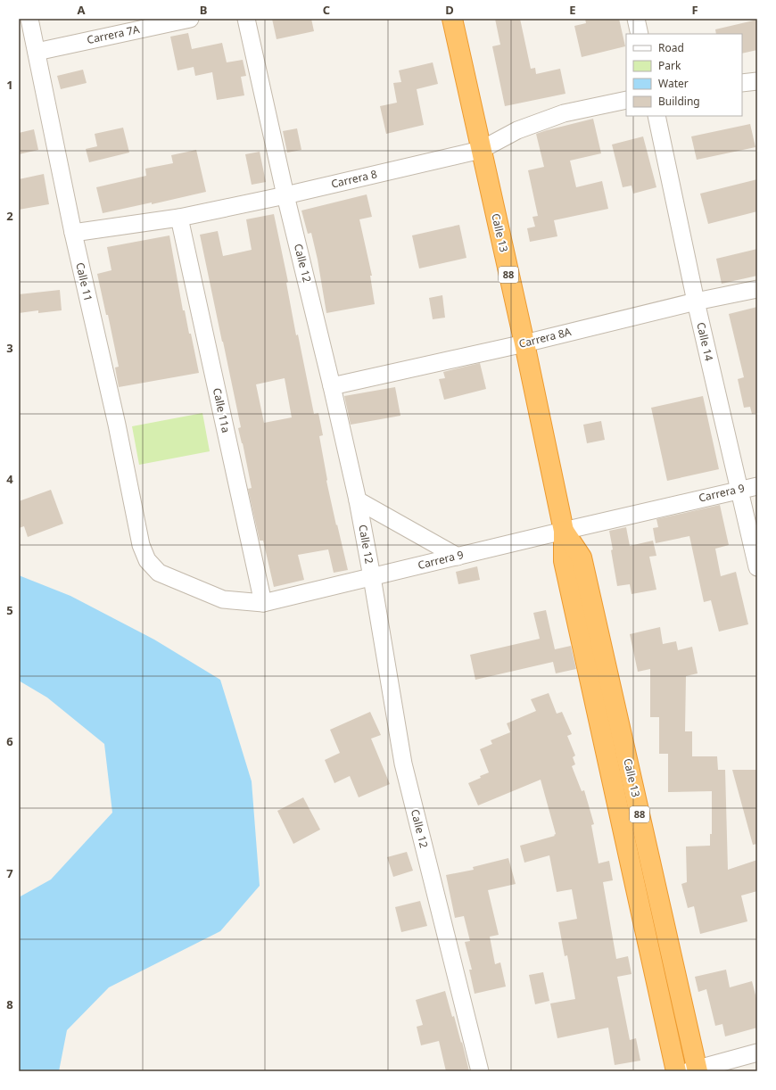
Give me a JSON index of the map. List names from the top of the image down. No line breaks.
{"streets":{"highway":["Calle 13","88"],"street":["Carrera 7A","Carrera 8","Calle 12","Calle 11","Carrera 8A","Calle 14","Calle 11a","Carrera 9"]},"crossings":[["Carrera 7A","Calle 11"],["Carrera 8","Calle 13"],["Carrera 8","Calle 12"],["Carrera 8","Calle 11"],["Carrera 8","Calle 11a"],["Calle 13","Carrera 8A"],["Calle 13","Carrera 9"],["Calle 12","Carrera 8A"],["Calle 12","Carrera 9"],["Calle 11","Carrera 9"],["Carrera 8A","Calle 14"],["Calle 14","Carrera 9"],["Calle 11a","Carrera 9"]],"legend":["Road","Park","Water","Building"],"grid":{"columns":["A","B","C","D","E","F"],"rows":["1","2","3","4","5","6","7","8"]}}
